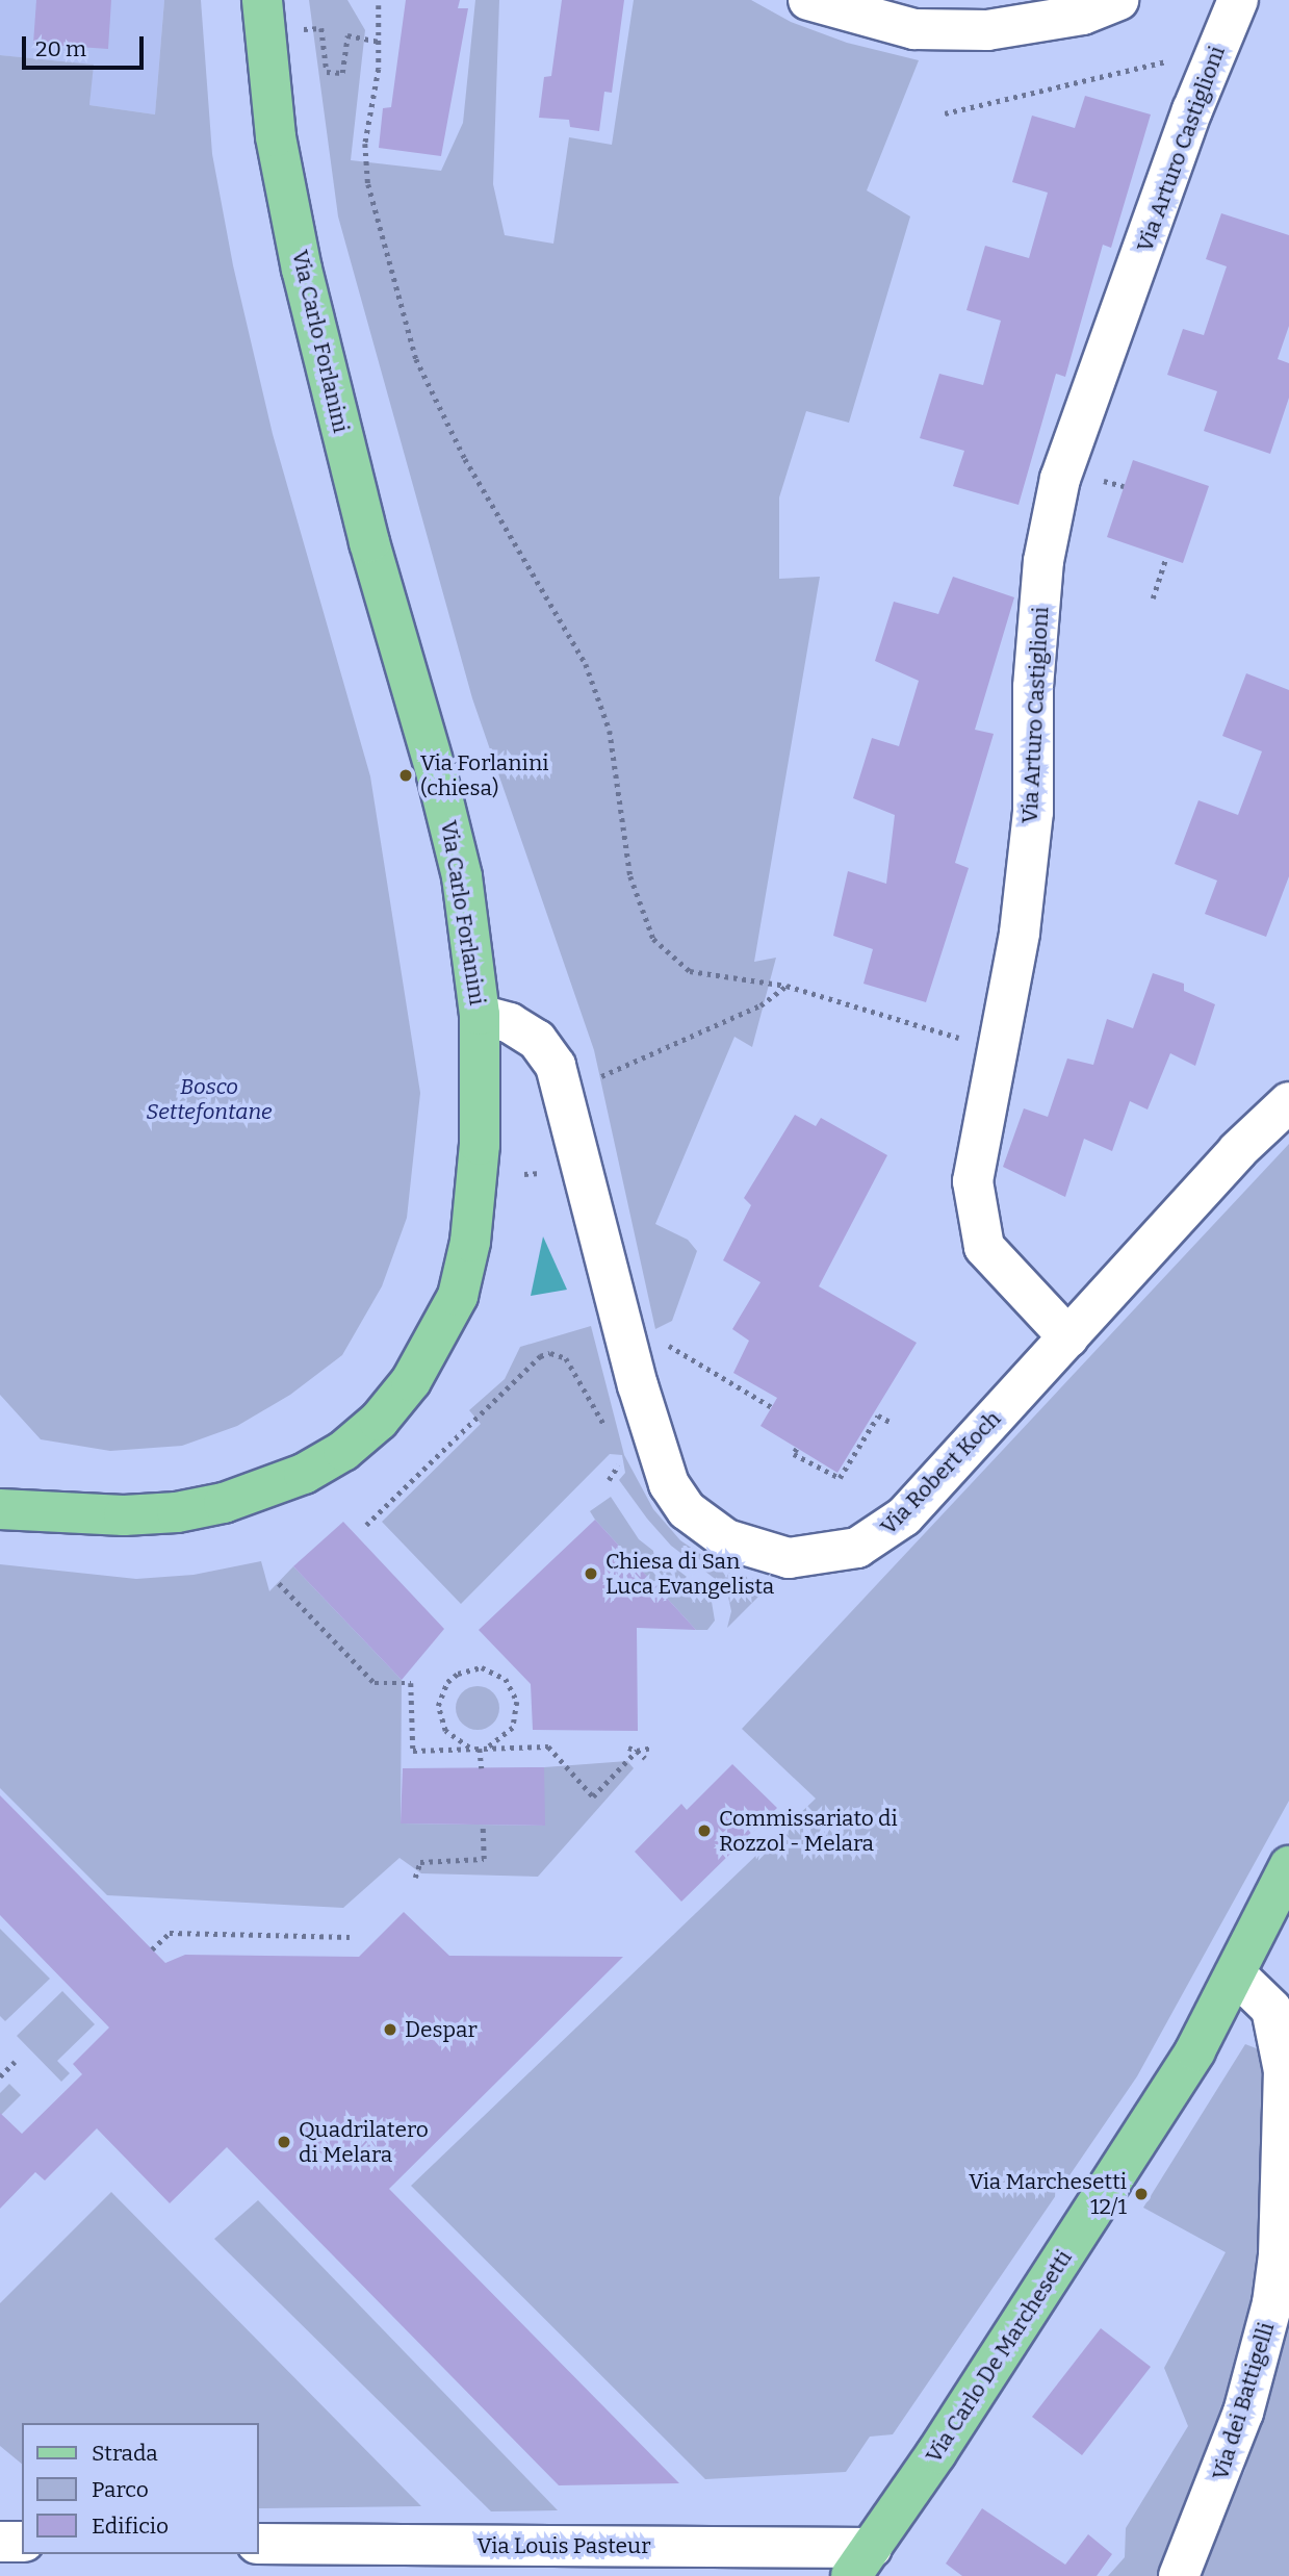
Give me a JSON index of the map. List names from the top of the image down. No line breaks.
{"streets":{"main road":["Via Carlo Forlanini","Via Carlo De Marchesetti"],"street":["Via Arturo Castiglioni","Via Robert Koch","Via dei Battigelli","Via Louis Pasteur"]},"crossings":[["Via Arturo Castiglioni","Via Robert Koch"],["Via Carlo Forlanini","Via Robert Koch"],["Via Carlo De Marchesetti","Via dei Battigelli"],["Via Carlo De Marchesetti","Via Louis Pasteur"]],"parks":["Bosco Settefontane"],"places":["Via Forlanini (chiesa)","Chiesa di San Luca Evangelista","Commissariato di Rozzol - Melara","Despar","Quadrilatero di Melara","Via Marchesetti 12/1"],"legend":["Strada","Parco","Edificio"],"scale_bar":"20 m"}
